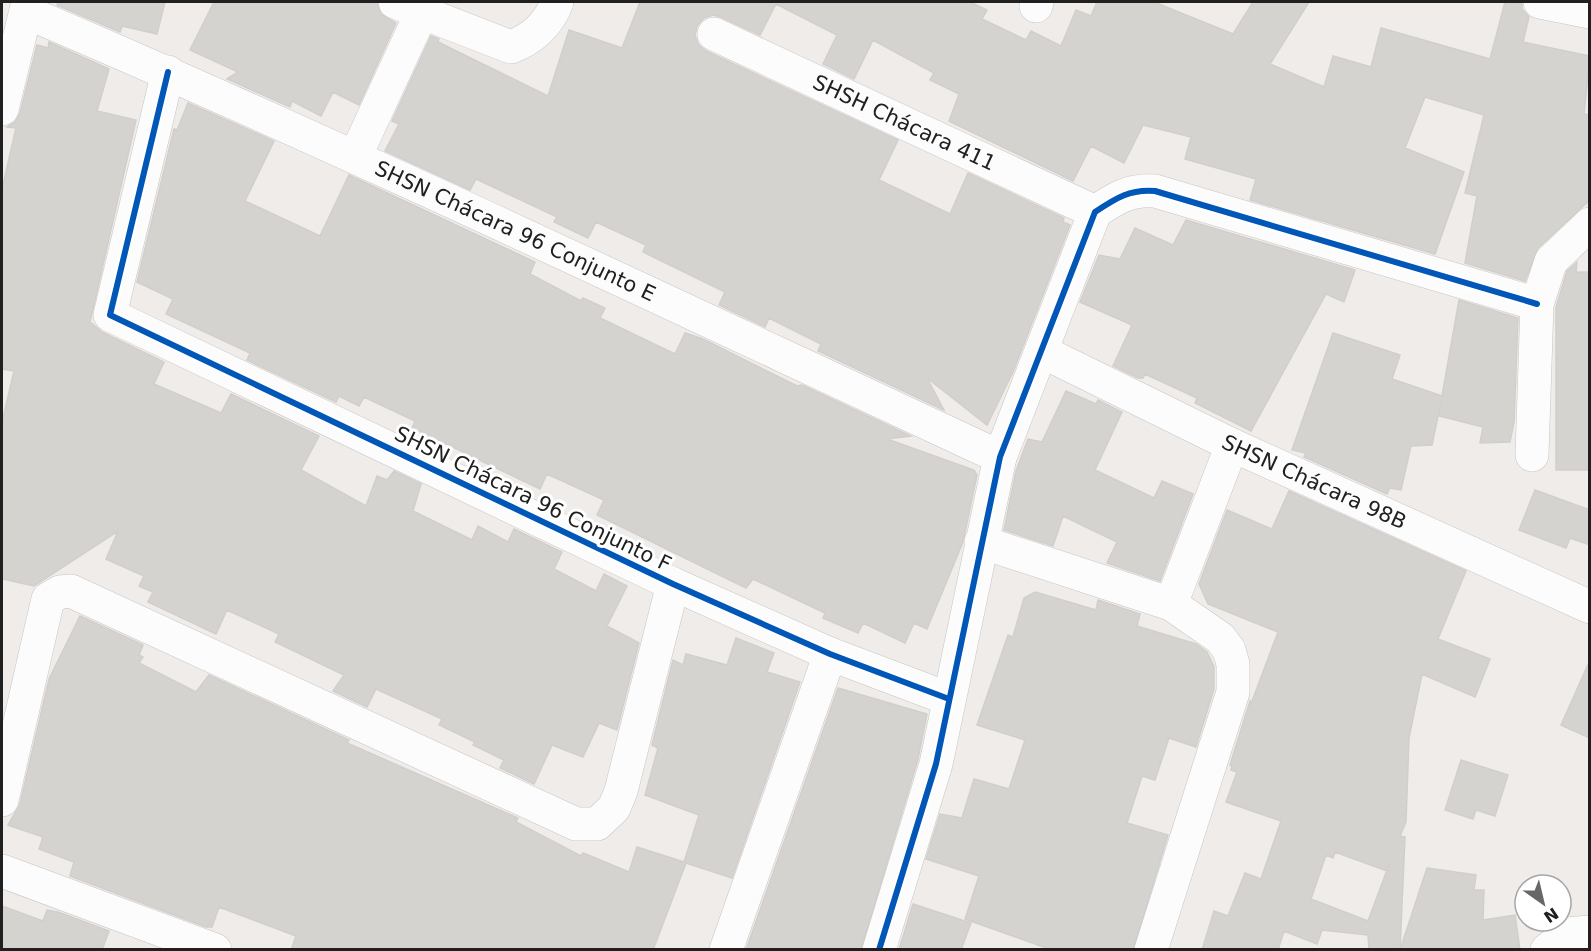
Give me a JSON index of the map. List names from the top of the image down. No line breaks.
{"streets":{"street":["SHSH Chácara 411","SHSN Chácara 96 Conjunto E","SHSN Chácara 98B","SHSN Chácara 96 Conjunto F"]},"crossings":[["SHSN Chácara 96 Conjunto E","SHSN Chácara 96 Conjunto F"]],"north":"bottom right"}
